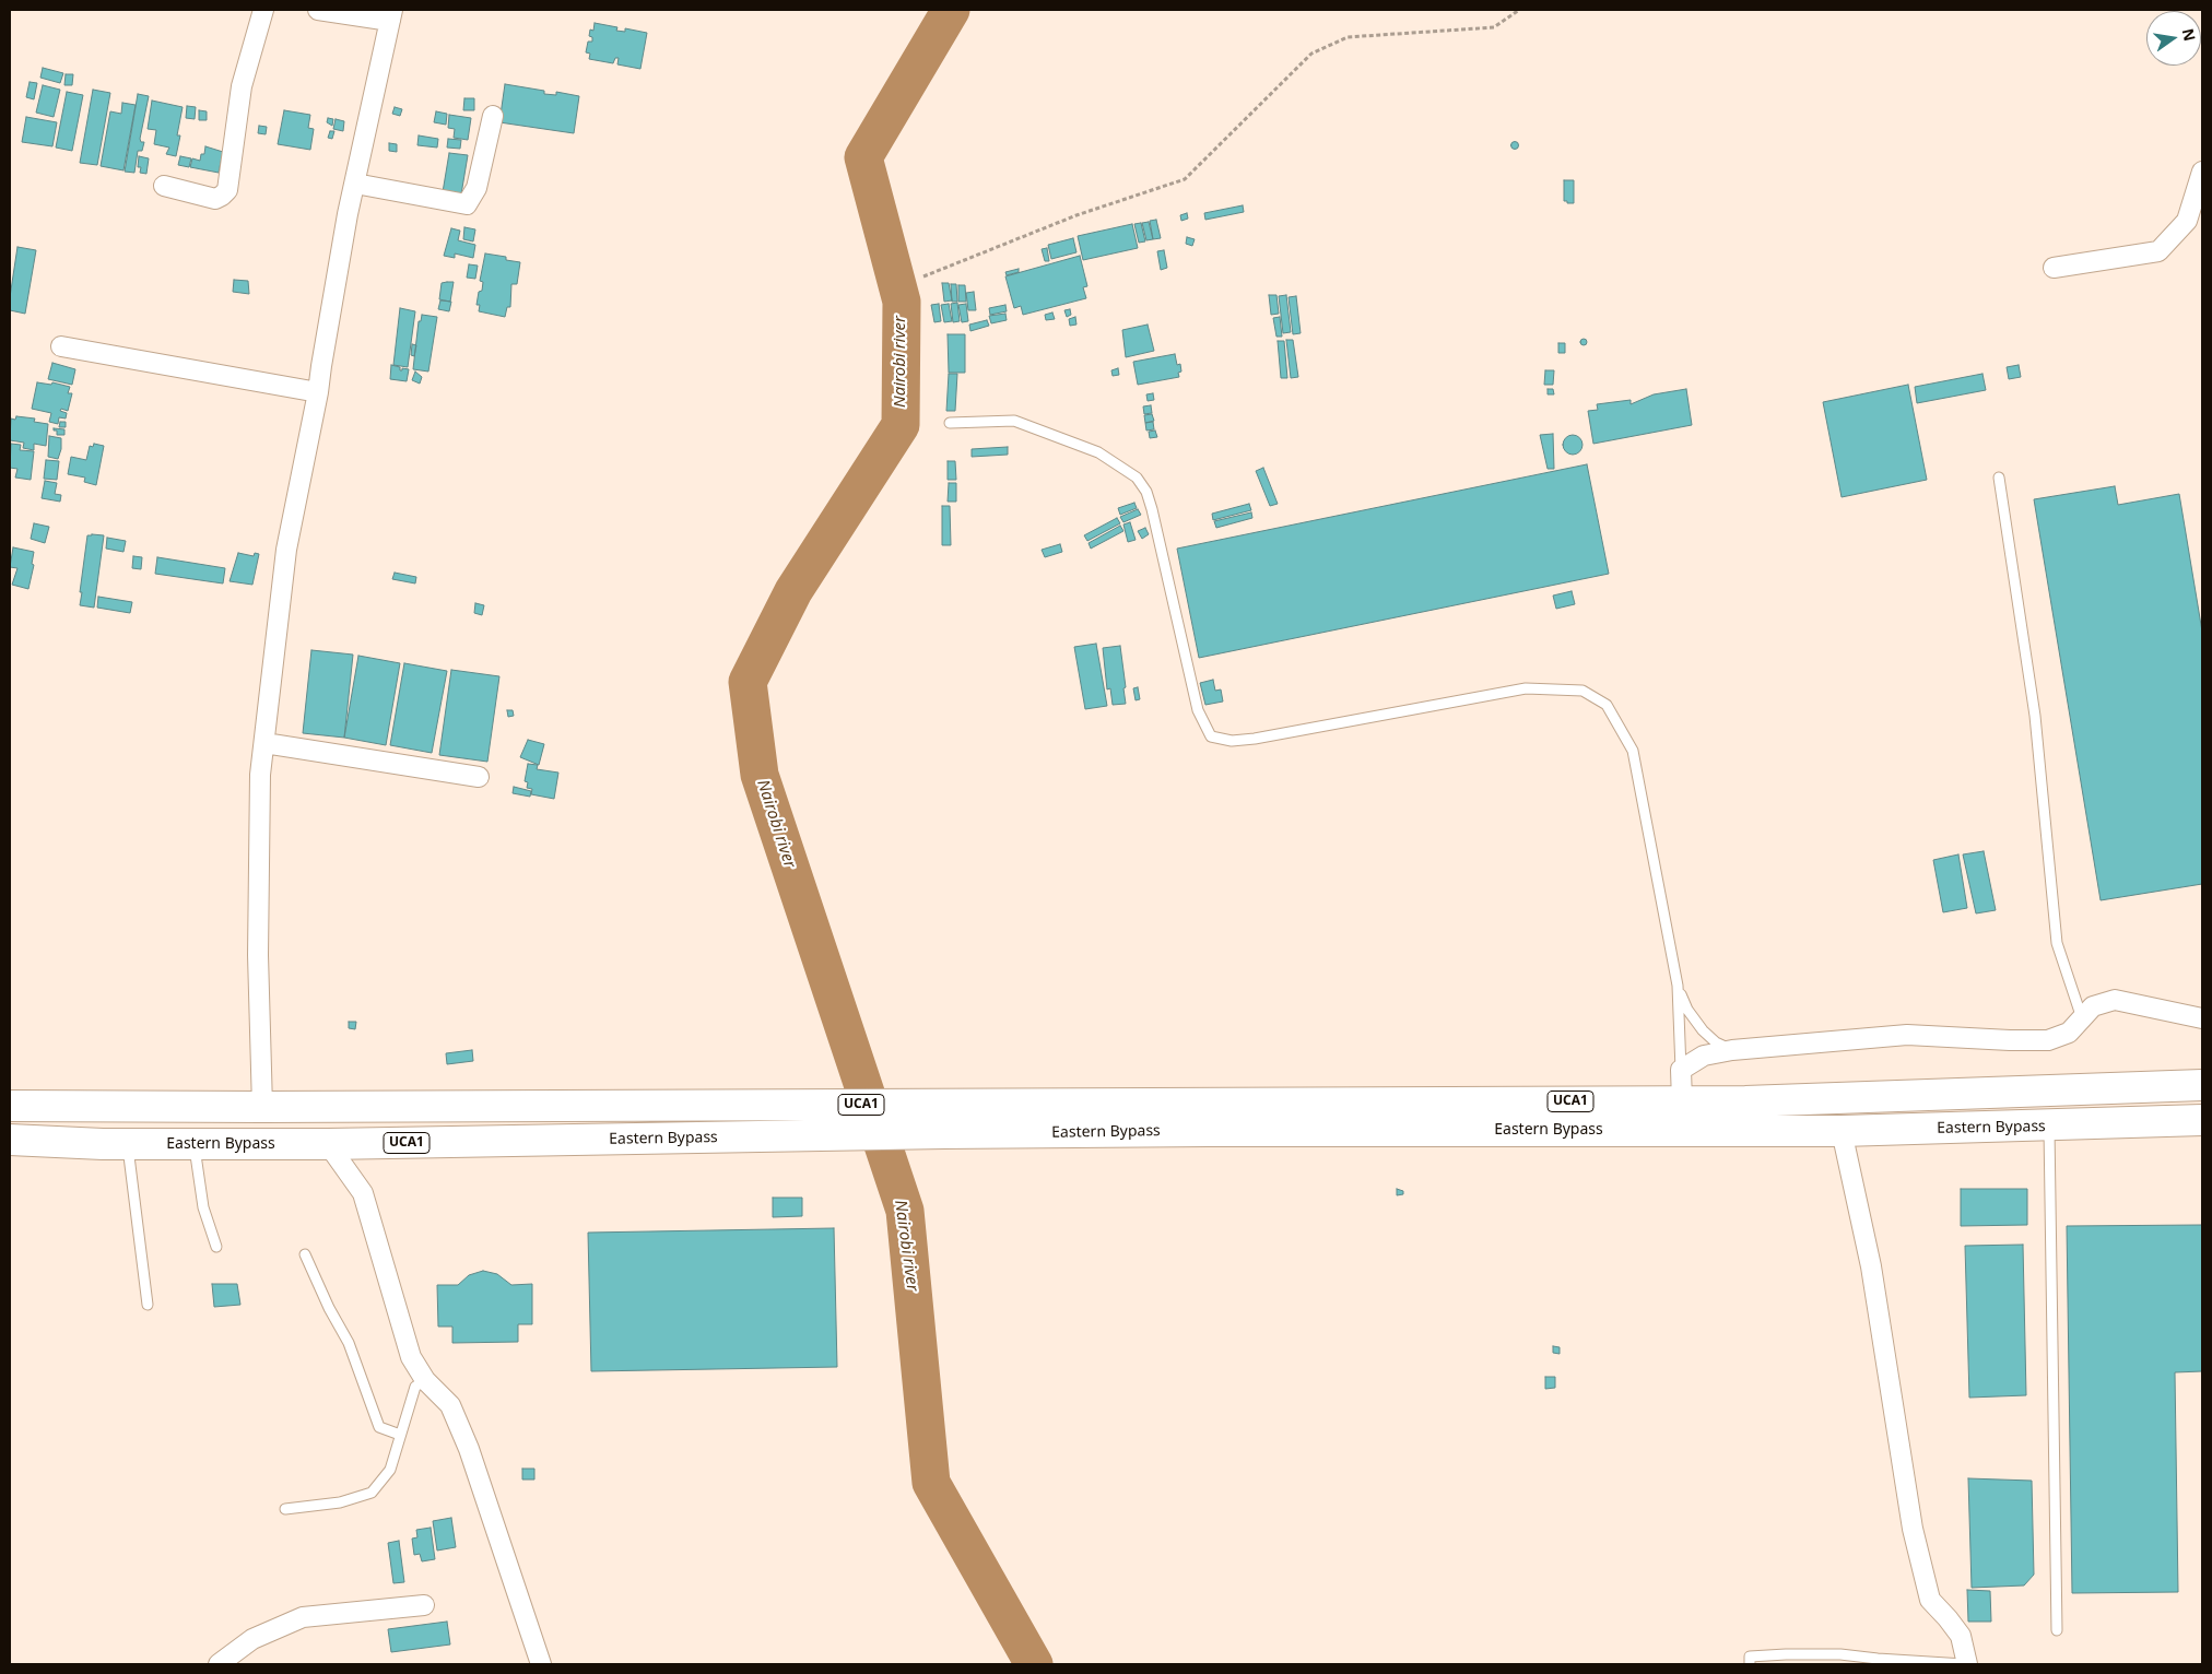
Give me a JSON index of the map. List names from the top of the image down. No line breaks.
{"streets":{"main road":["UCA1","Eastern Bypass"]},"water":["Nairobi river"],"north":"right"}
